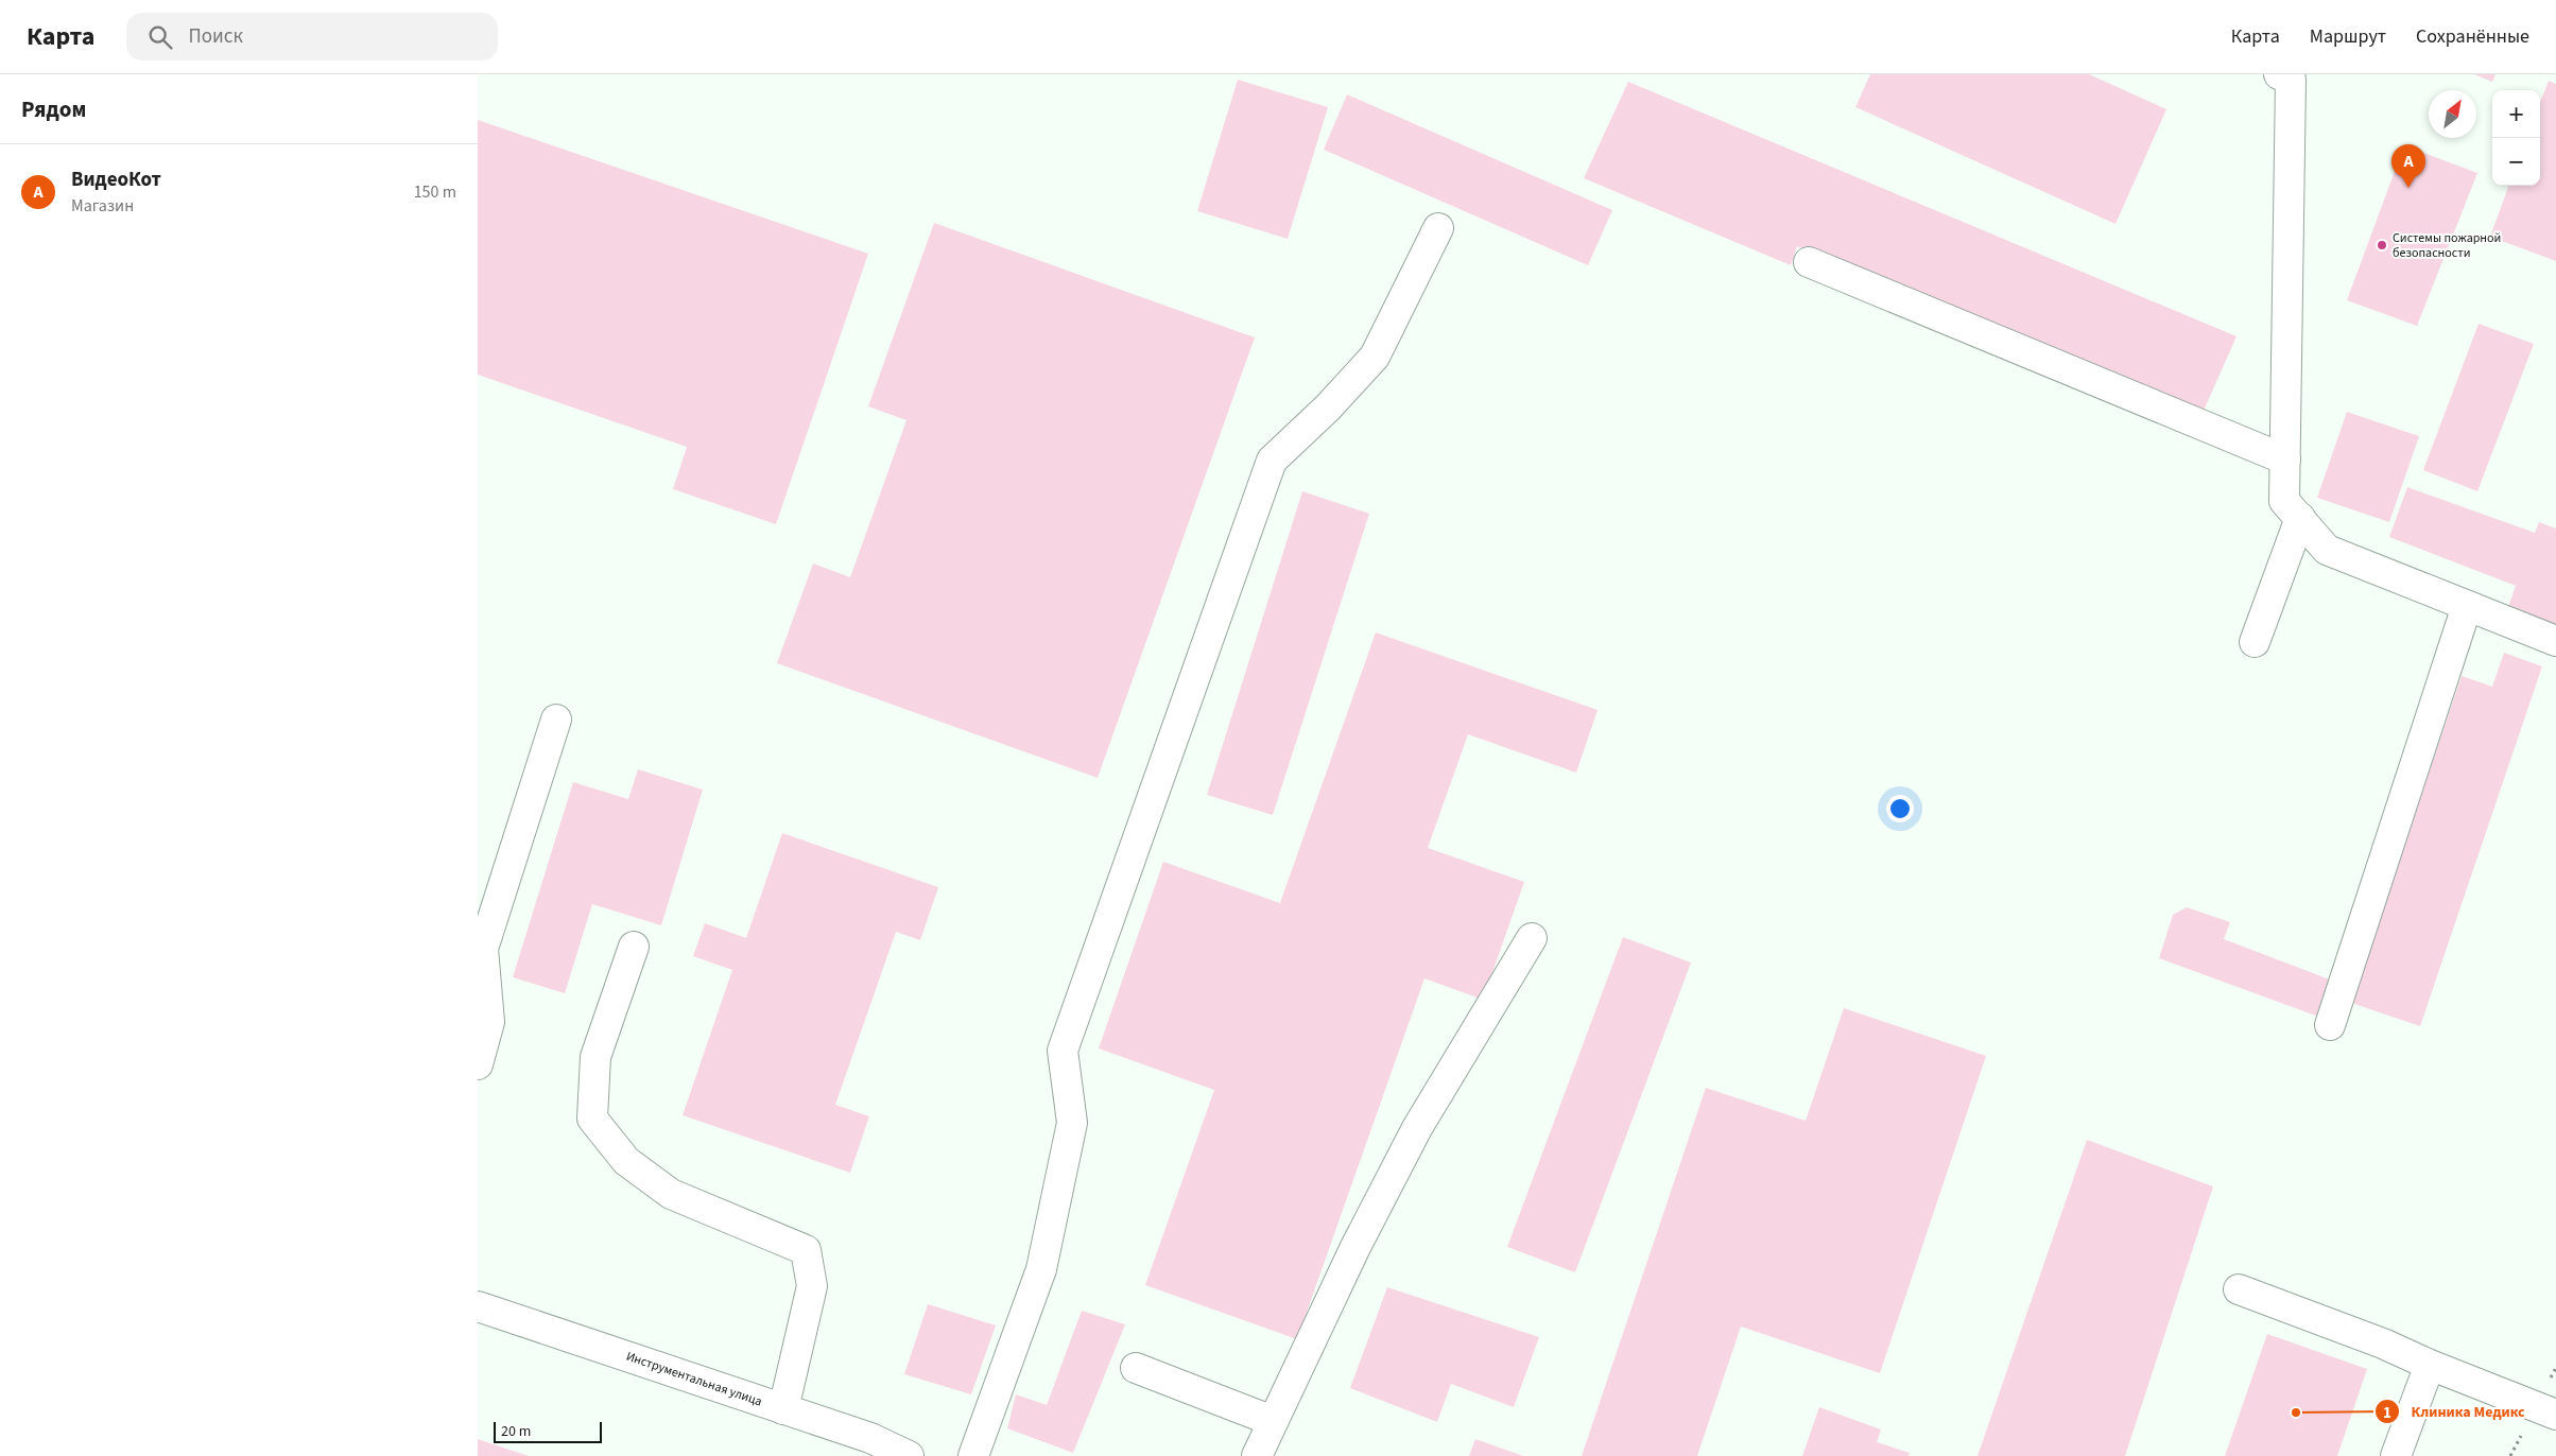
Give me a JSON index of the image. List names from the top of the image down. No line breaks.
{"streets":{"street":["Инструментальная улица"]},"places":["Системы пожарной безопасности","Клиника Медикс"],"scale_bar":"20 m","north":"top right","page":{"header":"Карта","search":"Поиск","nav":["Карта","Маршрут","Сохранённые"],"heading":"Рядом","map_buttons":["+","−"],"list":[{"mark":"A","name":"ВидеоКот","note":"Магазин","value":"150 m"}],"pins":"A","scale":"20 m"}}
